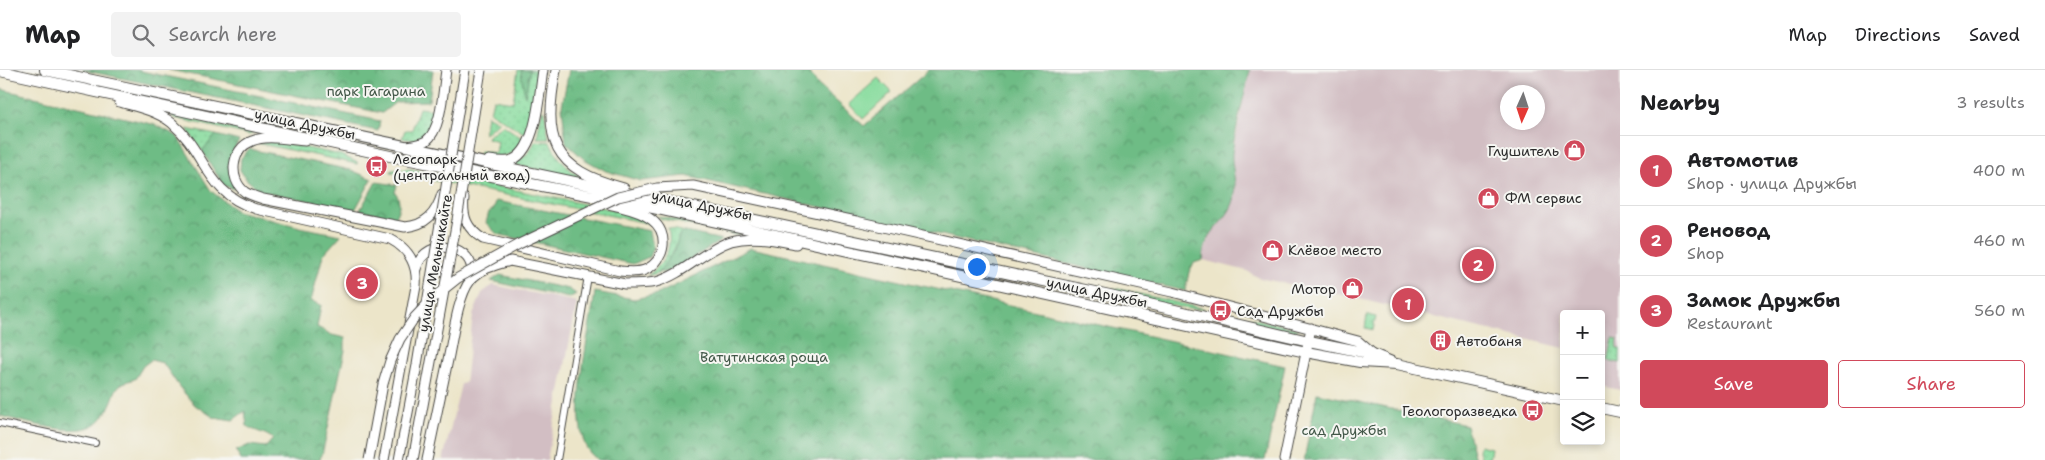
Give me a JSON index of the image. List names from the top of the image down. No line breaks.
{"streets":{"main road":["улица Дружбы","улица Мельникайте"]},"parks":["парк Гагарина","Ватутинская роща","сад Дружбы"],"places":{"shop":["Глушитель","ФМ сервис","Клёвое место","Мотор"],"bus stop":["Лесопарк (центральный вход)","Сад Дружбы","Геологоразведка"],"building":["Автобаня"]},"north":"bottom","page":{"header":"Map","search":"Search here","nav":["Map","Directions","Saved"],"heading":["Nearby","3 results"],"list":[{"mark":"1","name":"Автомотив","note":"Shop · улица Дружбы","value":"400 m"},{"mark":"2","name":"Реновод","note":"Shop","value":"460 m"},{"mark":"3","name":"Замок Дружбы","note":"Restaurant","value":"560 m"}],"pins":["2","3","1"],"map_buttons":["+","−"],"buttons":["Save","Share"]}}
